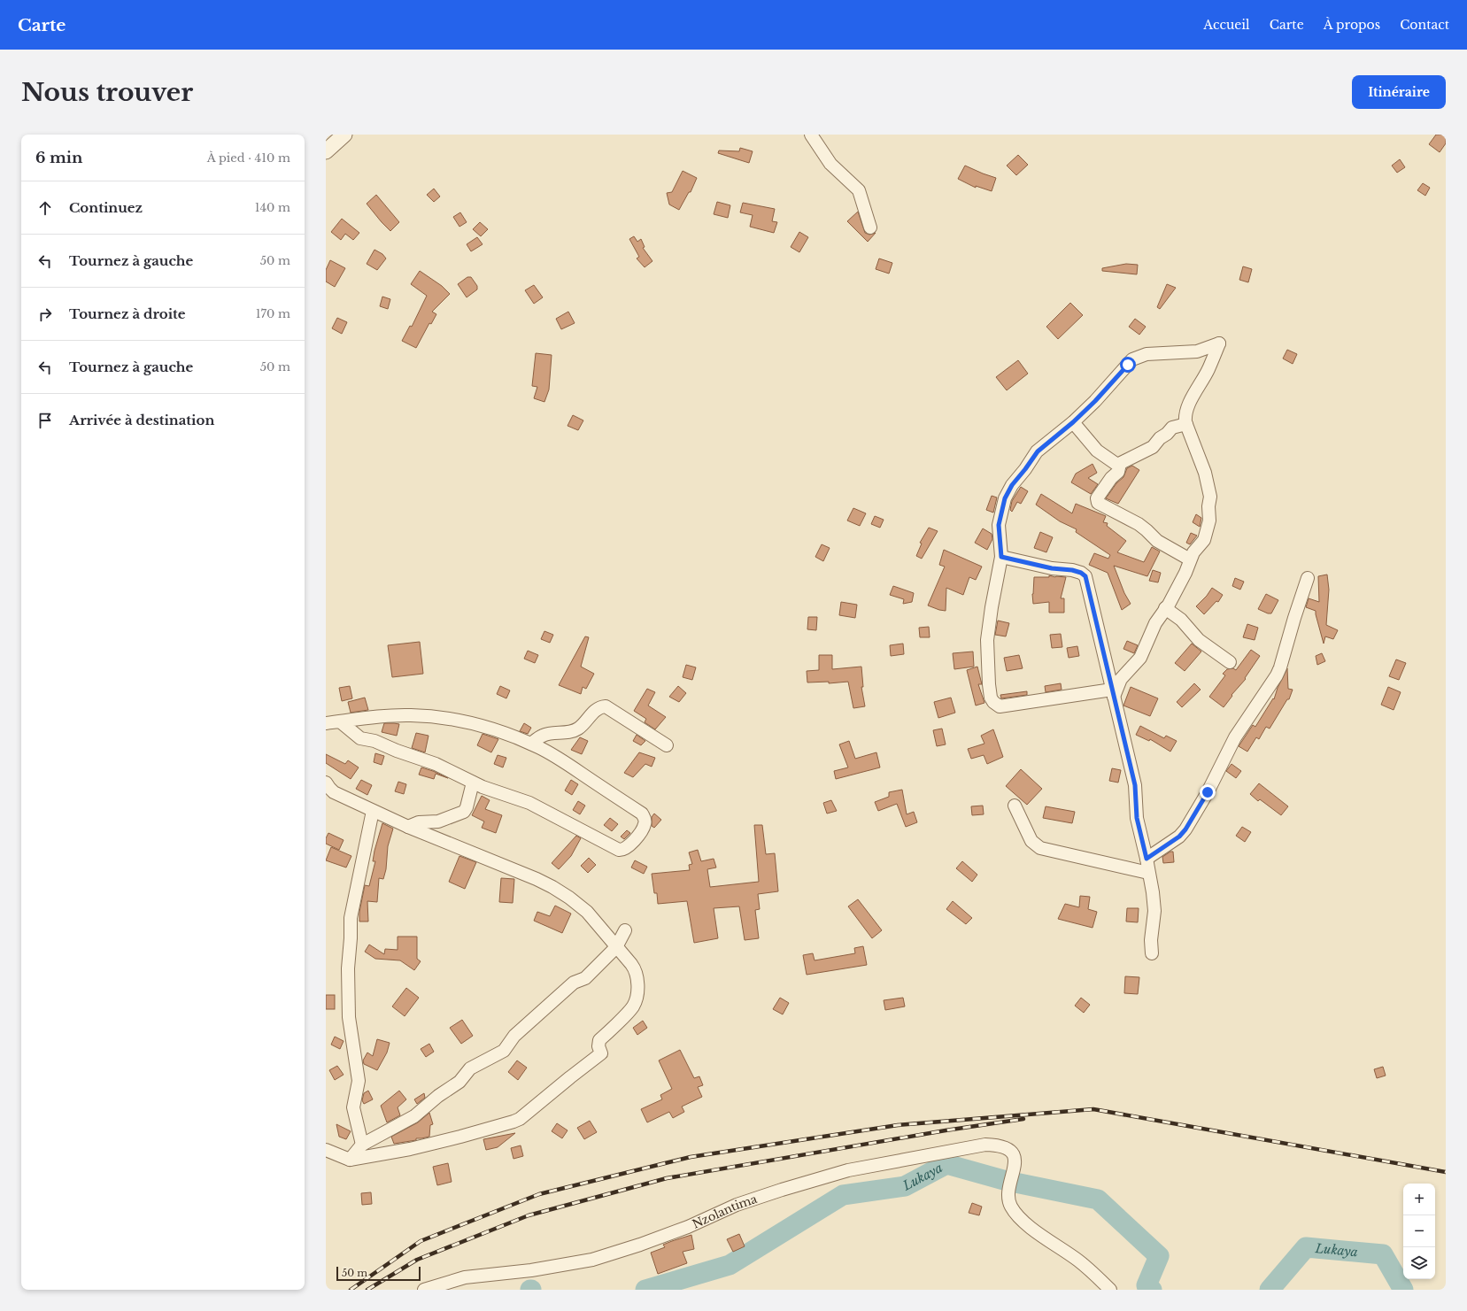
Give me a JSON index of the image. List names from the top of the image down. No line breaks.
{"streets":{"street":["Nzolantima"]},"water":["Lukaya"],"scale_bar":"50 m","page":{"header":"Carte","nav":["Accueil","Carte","À propos","Contact"],"buttons":"Itinéraire","title":"Nous trouver","heading":["6 min","À pied · 410 m"],"list":[["Continuez","140 m"],["Tournez à gauche","50 m"],["Tournez à droite","170 m"],["Tournez à gauche","50 m"],"Arrivée à destination"],"map_buttons":["+","−"],"scale":"50 m"}}
